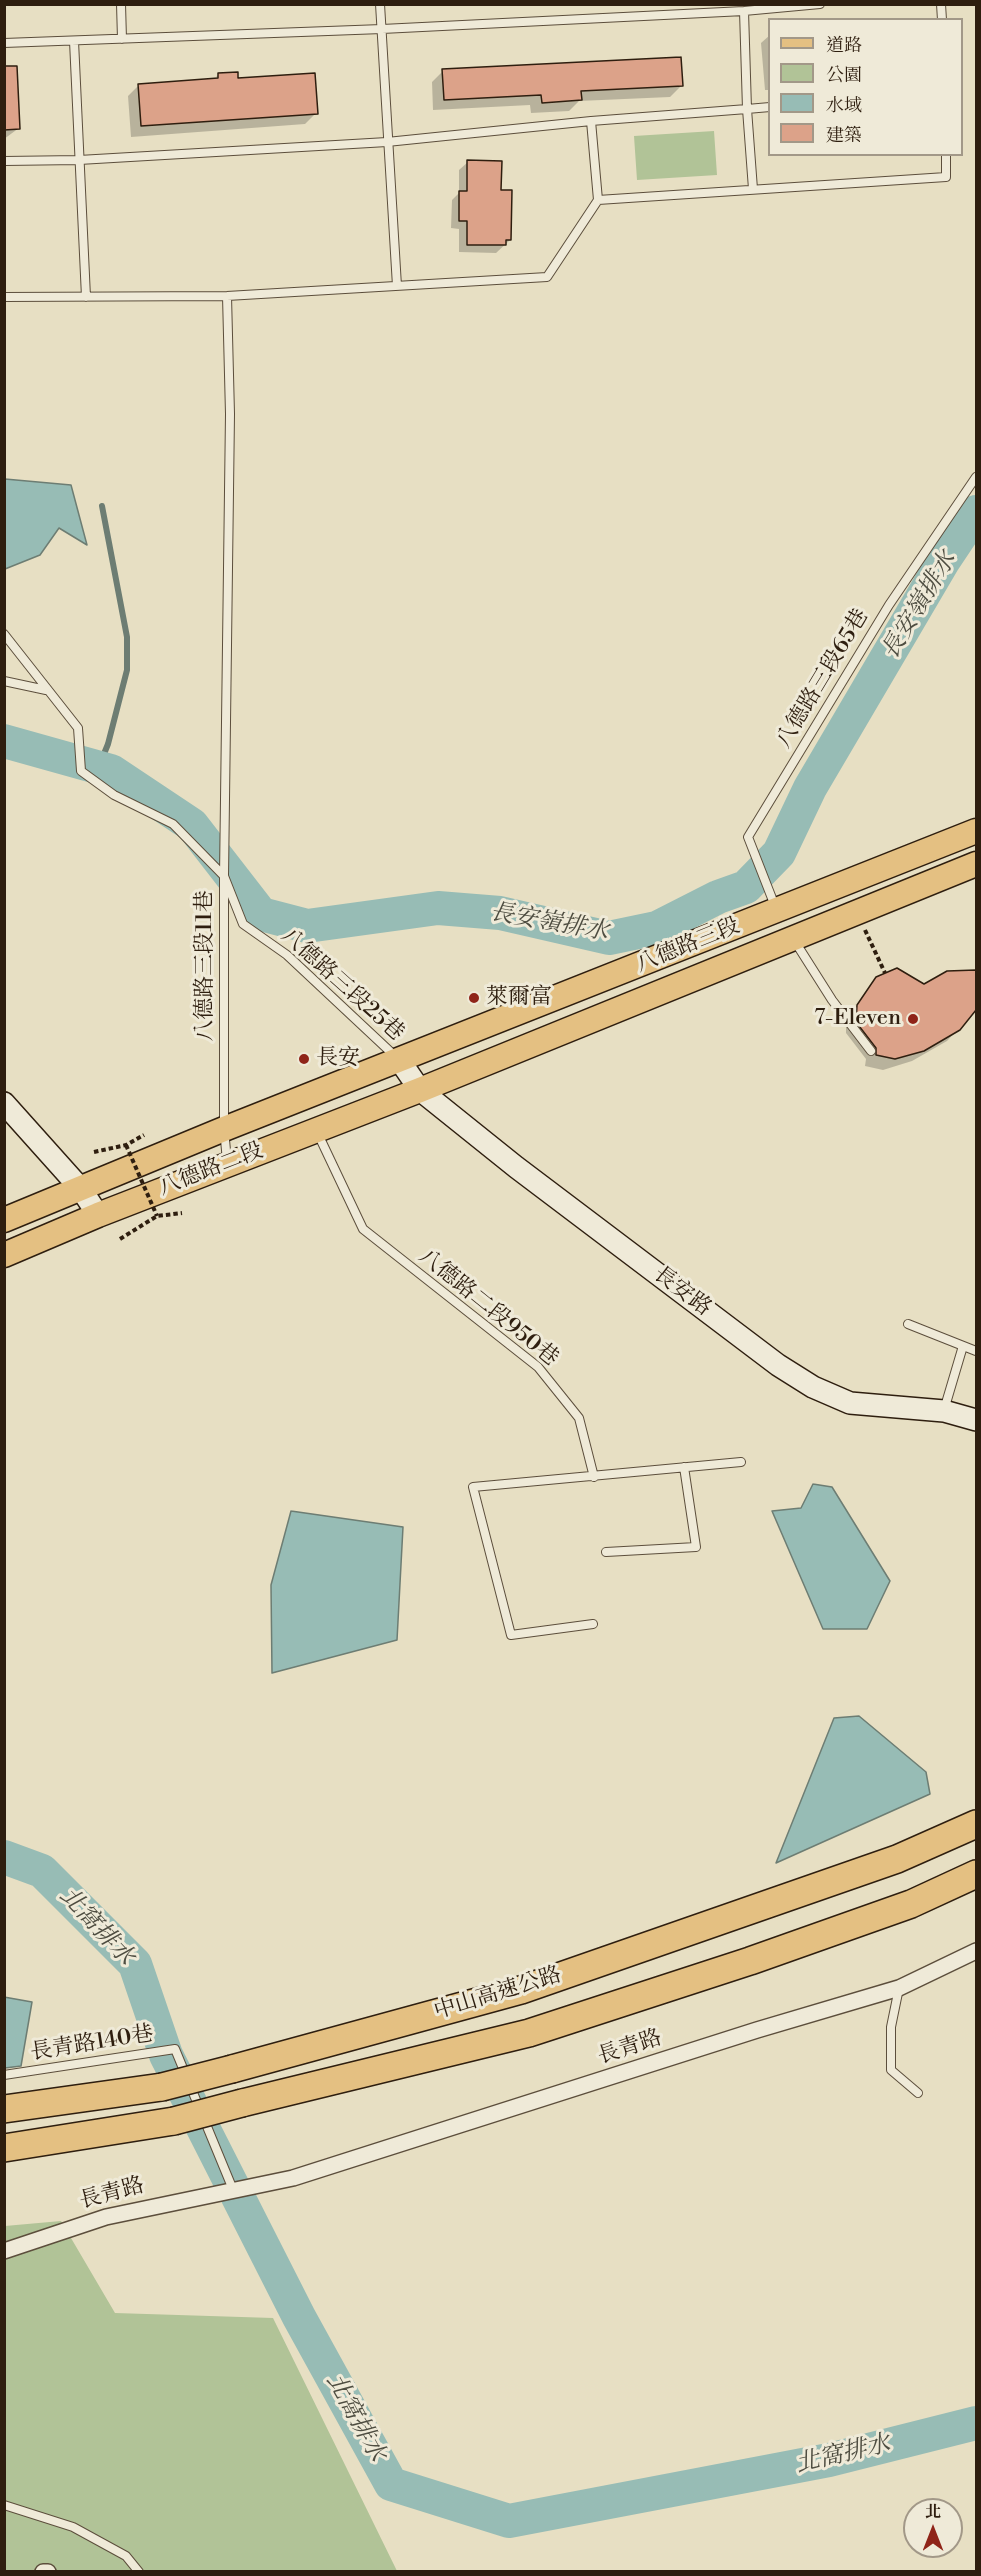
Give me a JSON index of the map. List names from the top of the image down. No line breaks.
{"streets":{"highway":["中山高速公路"],"main road":["八德路三段","八德路二段"],"street":["長安路","長青路"],"lane":["八德路三段65巷","八德路三段11巷","八德路三段25巷","八德路二段950巷","長青路140巷"]},"crossings":[["八德路三段65巷","八德路三段"],["八德路三段","八德路三段25巷"],["八德路三段","八德路二段"],["八德路三段","長安路"],["八德路三段11巷","八德路三段25巷"],["八德路三段11巷","八德路二段"],["八德路三段25巷","八德路二段"],["八德路三段25巷","長安路"],["八德路二段","長安路"],["八德路二段","八德路二段950巷"],["長青路140巷","長青路"]],"water":["長安嶺排水","北窩排水"],"places":["萊爾富","7-Eleven","長安"],"legend":["道路","公園","水域","建築"],"north":"top"}
